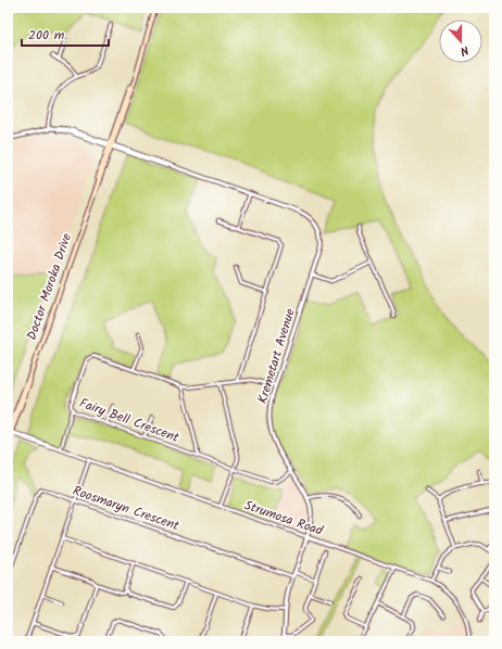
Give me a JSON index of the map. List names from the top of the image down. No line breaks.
{"streets":{"main road":["Doctor Moroka Drive"],"street":["Kremetart Avenue","Fairy Bell Crescent","Roosmaryn Crescent","Strumosa Road"]},"crossings":[["Doctor Moroka Drive","Kremetart Avenue"],["Doctor Moroka Drive","Strumosa Road"],["Kremetart Avenue","Fairy Bell Crescent"],["Kremetart Avenue","Roosmaryn Crescent"],["Kremetart Avenue","Strumosa Road"]],"scale_bar":"200 m","north":"bottom"}
